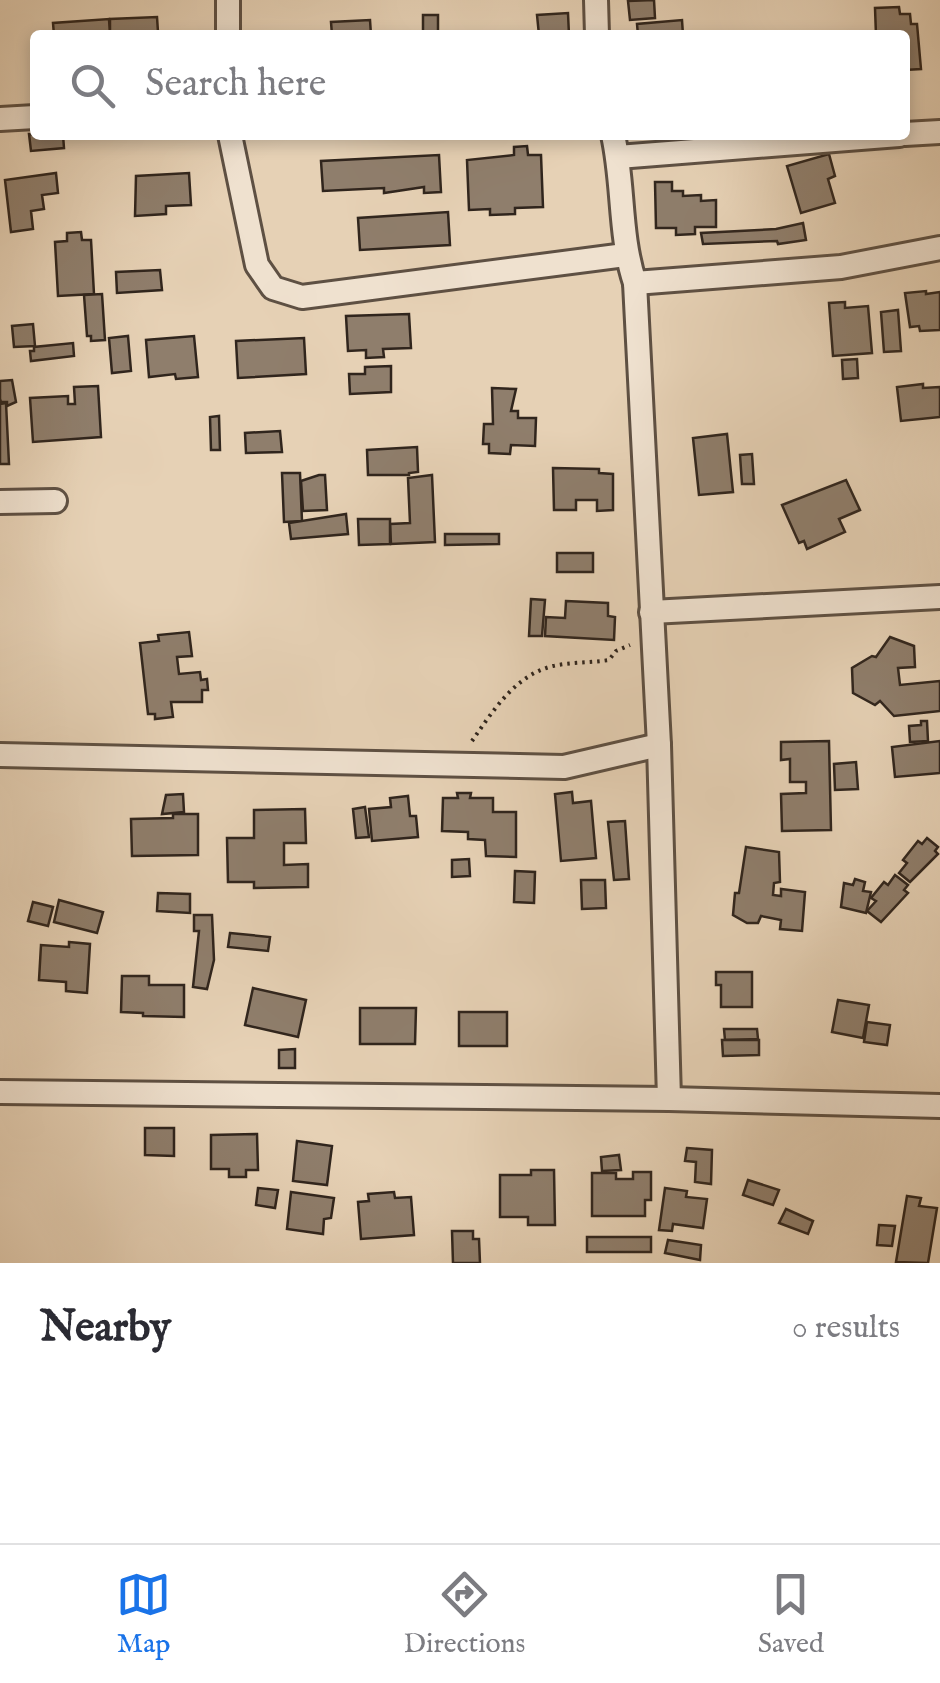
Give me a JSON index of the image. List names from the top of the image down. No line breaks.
{"page":{"search":"Search here","heading":["Nearby","0 results"],"nav":["Map","Directions","Saved"]}}
